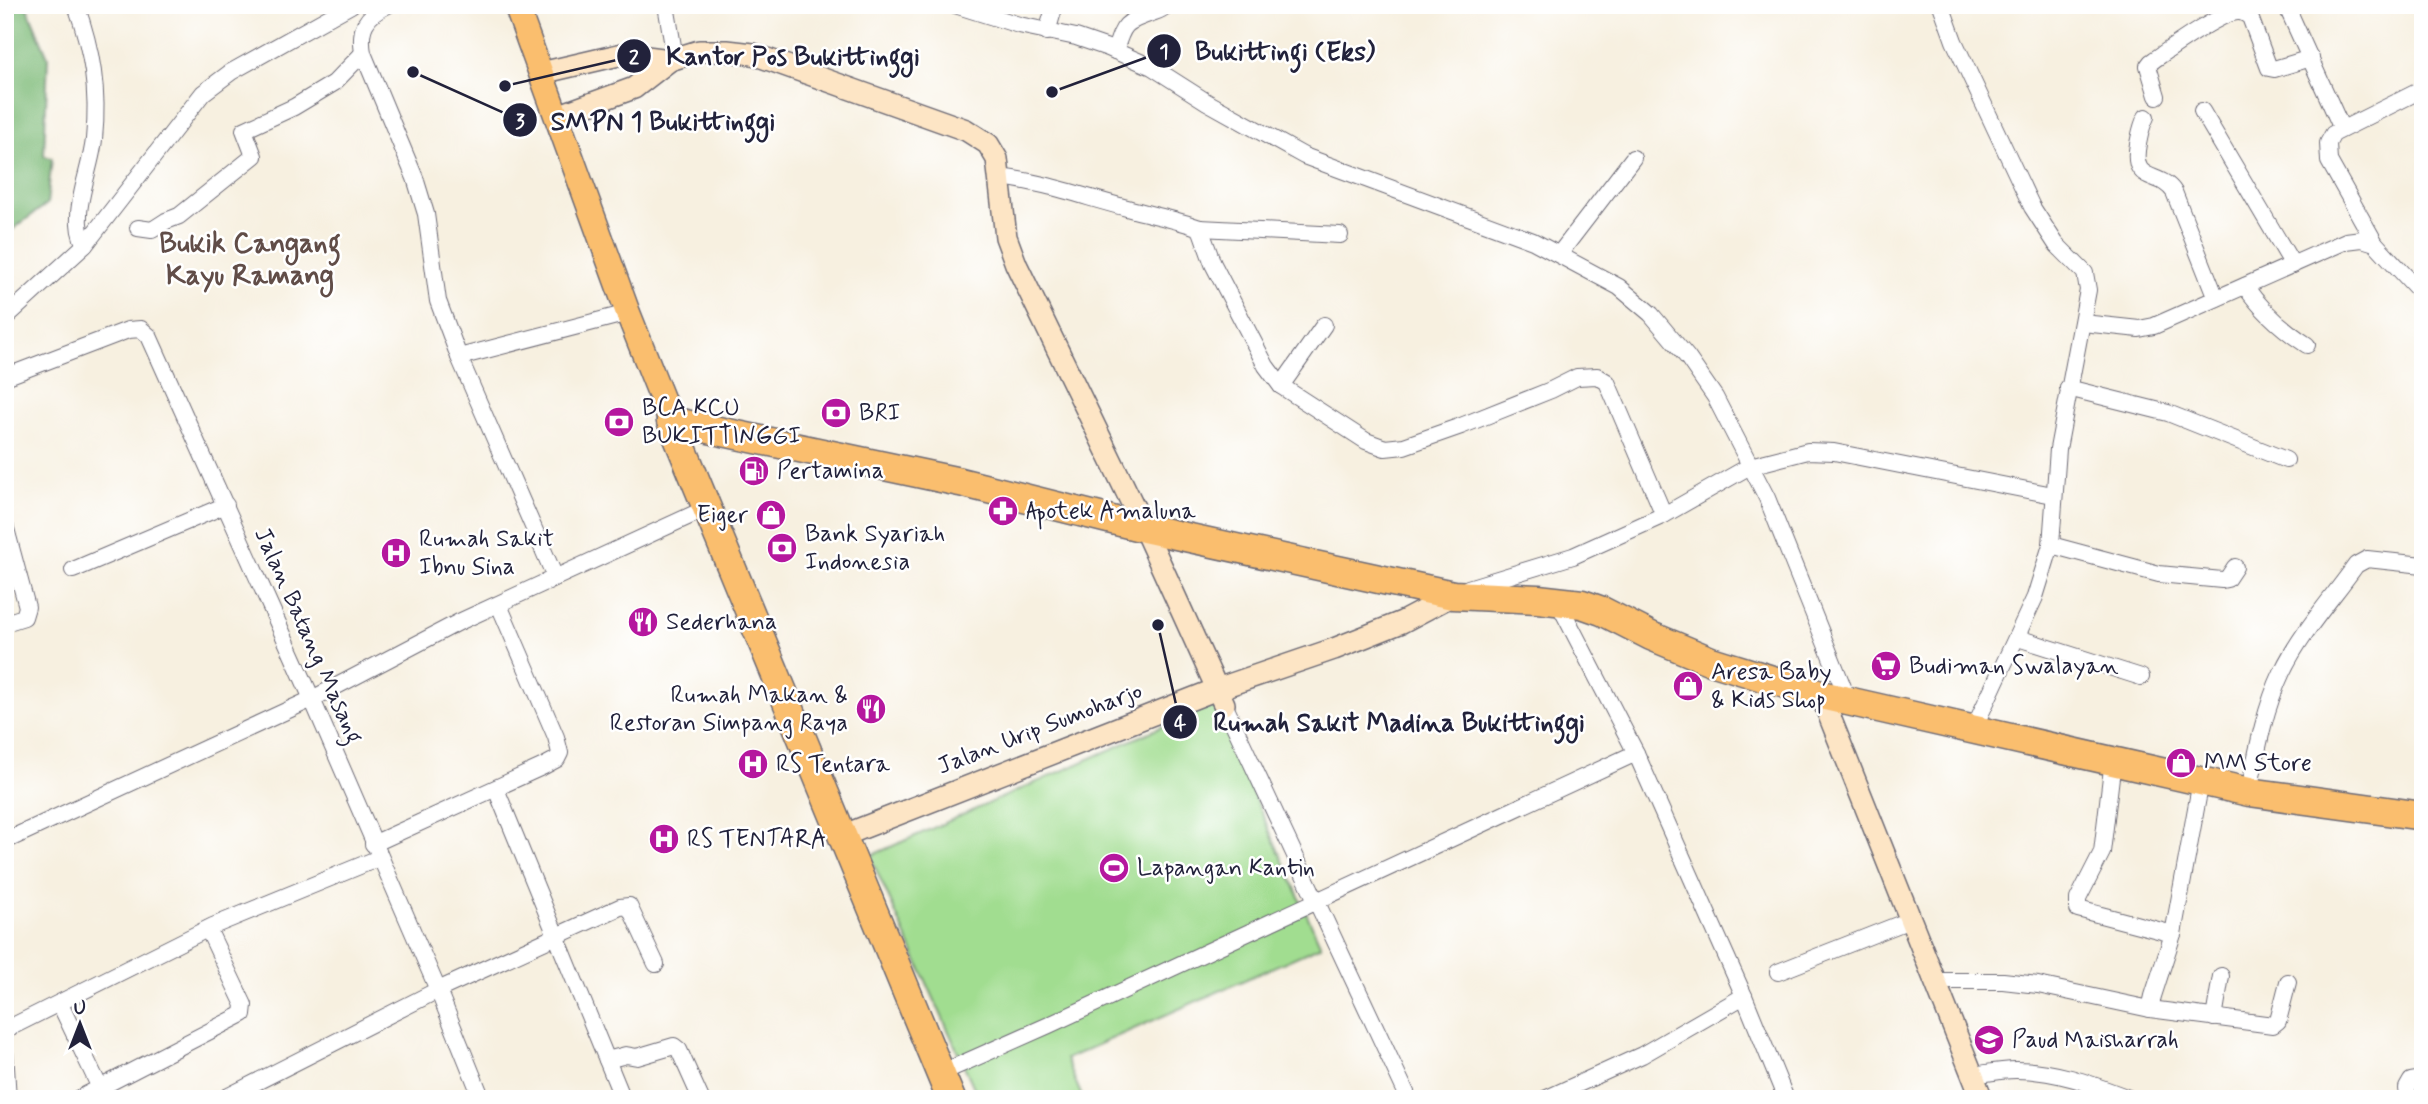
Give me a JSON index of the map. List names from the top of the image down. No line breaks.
{"streets":{"street":["Jalan Batang Masang","Jalan Urip Sumoharjo"]},"districts":["Bukik Cangang Kayu Ramang"],"places":{"other":["SMPN 1 Bukittinggi","Kantor Pos Bukittinggi","Bukittingi (Eks)","Rumah Sakit Madina Bukittinggi"],"bank":["BRI","BCA KCU BUKITTINGGI","Bank Syariah Indonesia"],"fuel station":["Pertamina"],"pharmacy":["Apotek Amaluna"],"shop":["Eiger","Aresa Baby & Kids Shop","MM Store"],"hospital":["Rumah Sakit Ibnu Sina","RS Tentara","RS TENTARA"],"restaurant":["Sederhana","Rumah Makan & Restoran Simpang Raya"],"supermarket":["Budiman Swalayan"],"sports":["Lapangan Kantin"],"school or university":["Paud Maisharrah"]},"north":"top"}
